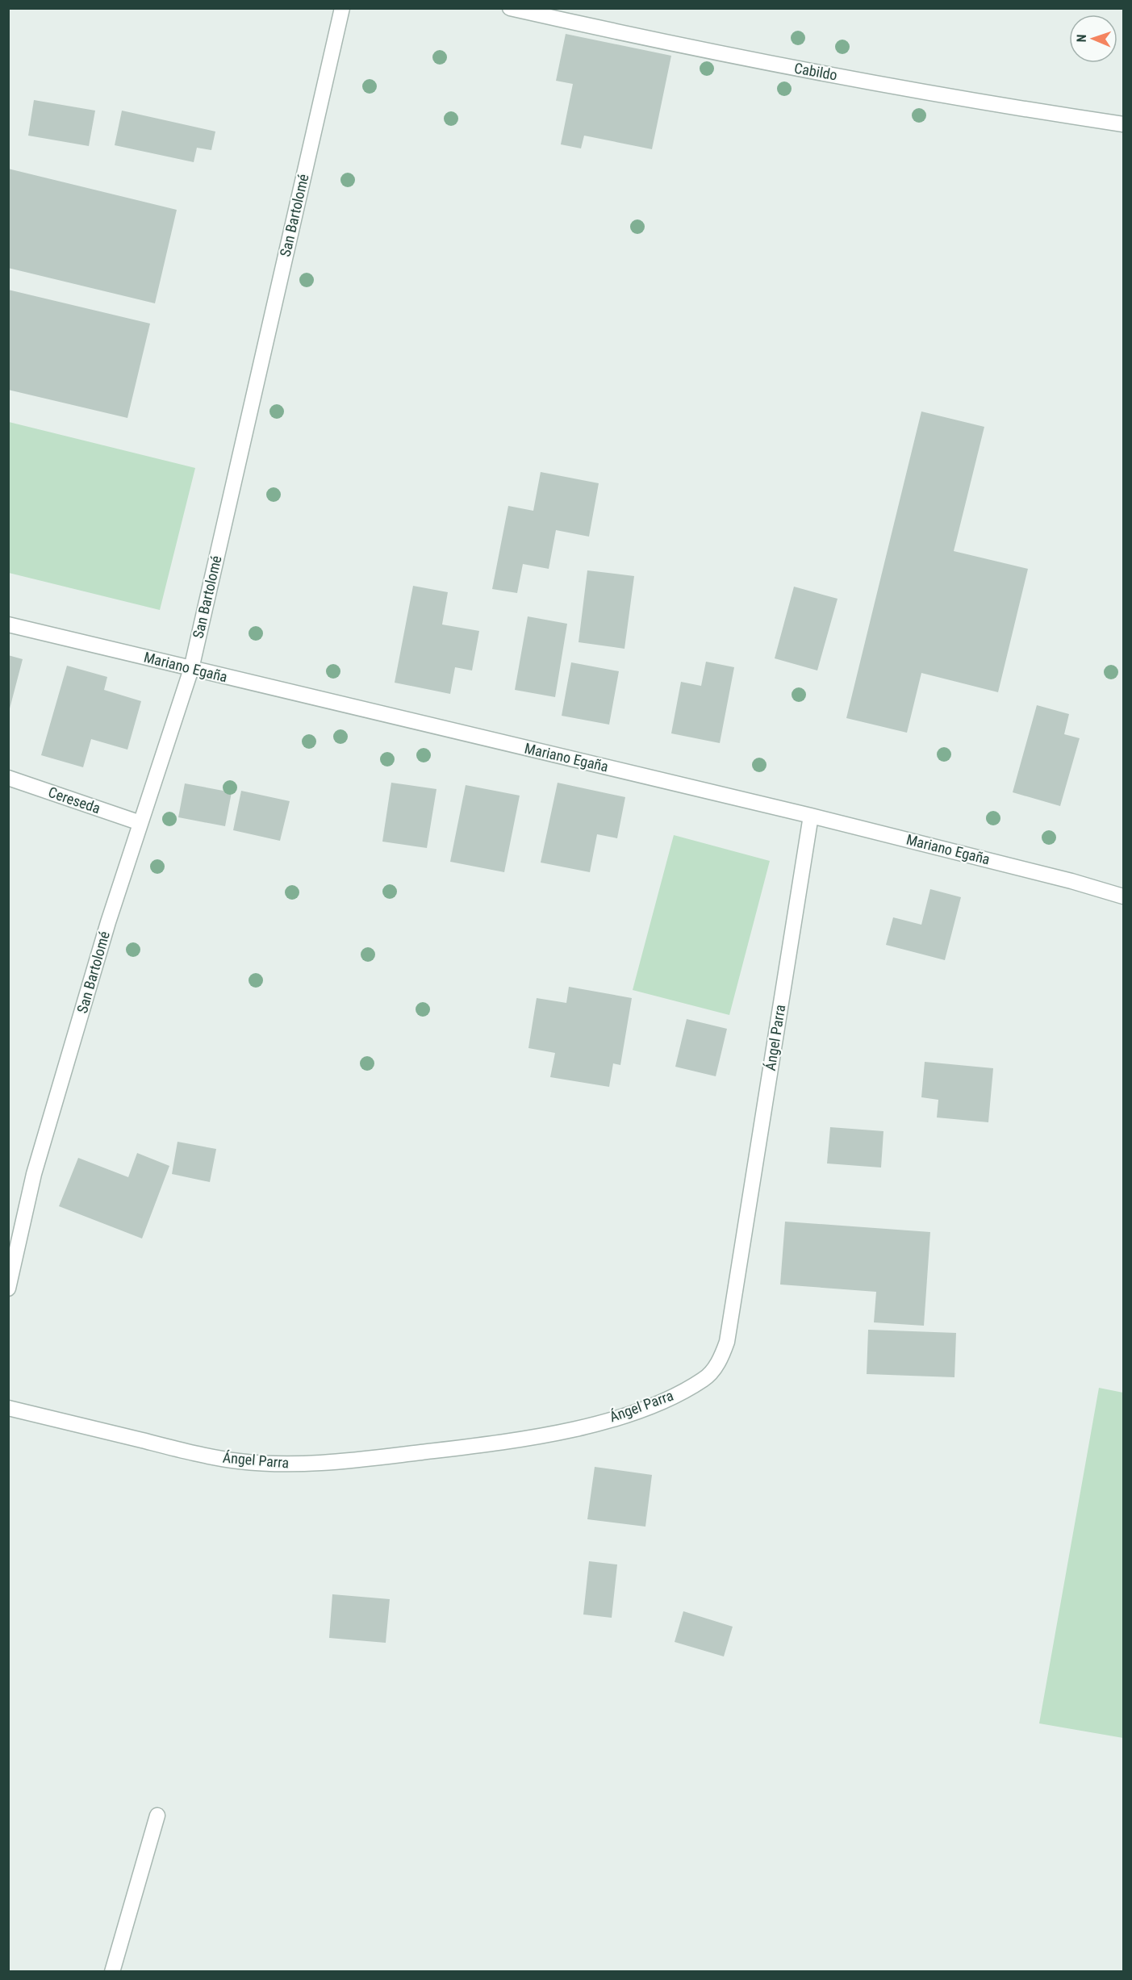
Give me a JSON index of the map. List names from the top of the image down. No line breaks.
{"streets":{"street":["Cabildo","San Bartolomé","Mariano Egaña","Cereseda","Ángel Parra"]},"crossings":[["San Bartolomé","Mariano Egaña"],["San Bartolomé","Cereseda"],["Mariano Egaña","Ángel Parra"]],"north":"left"}
